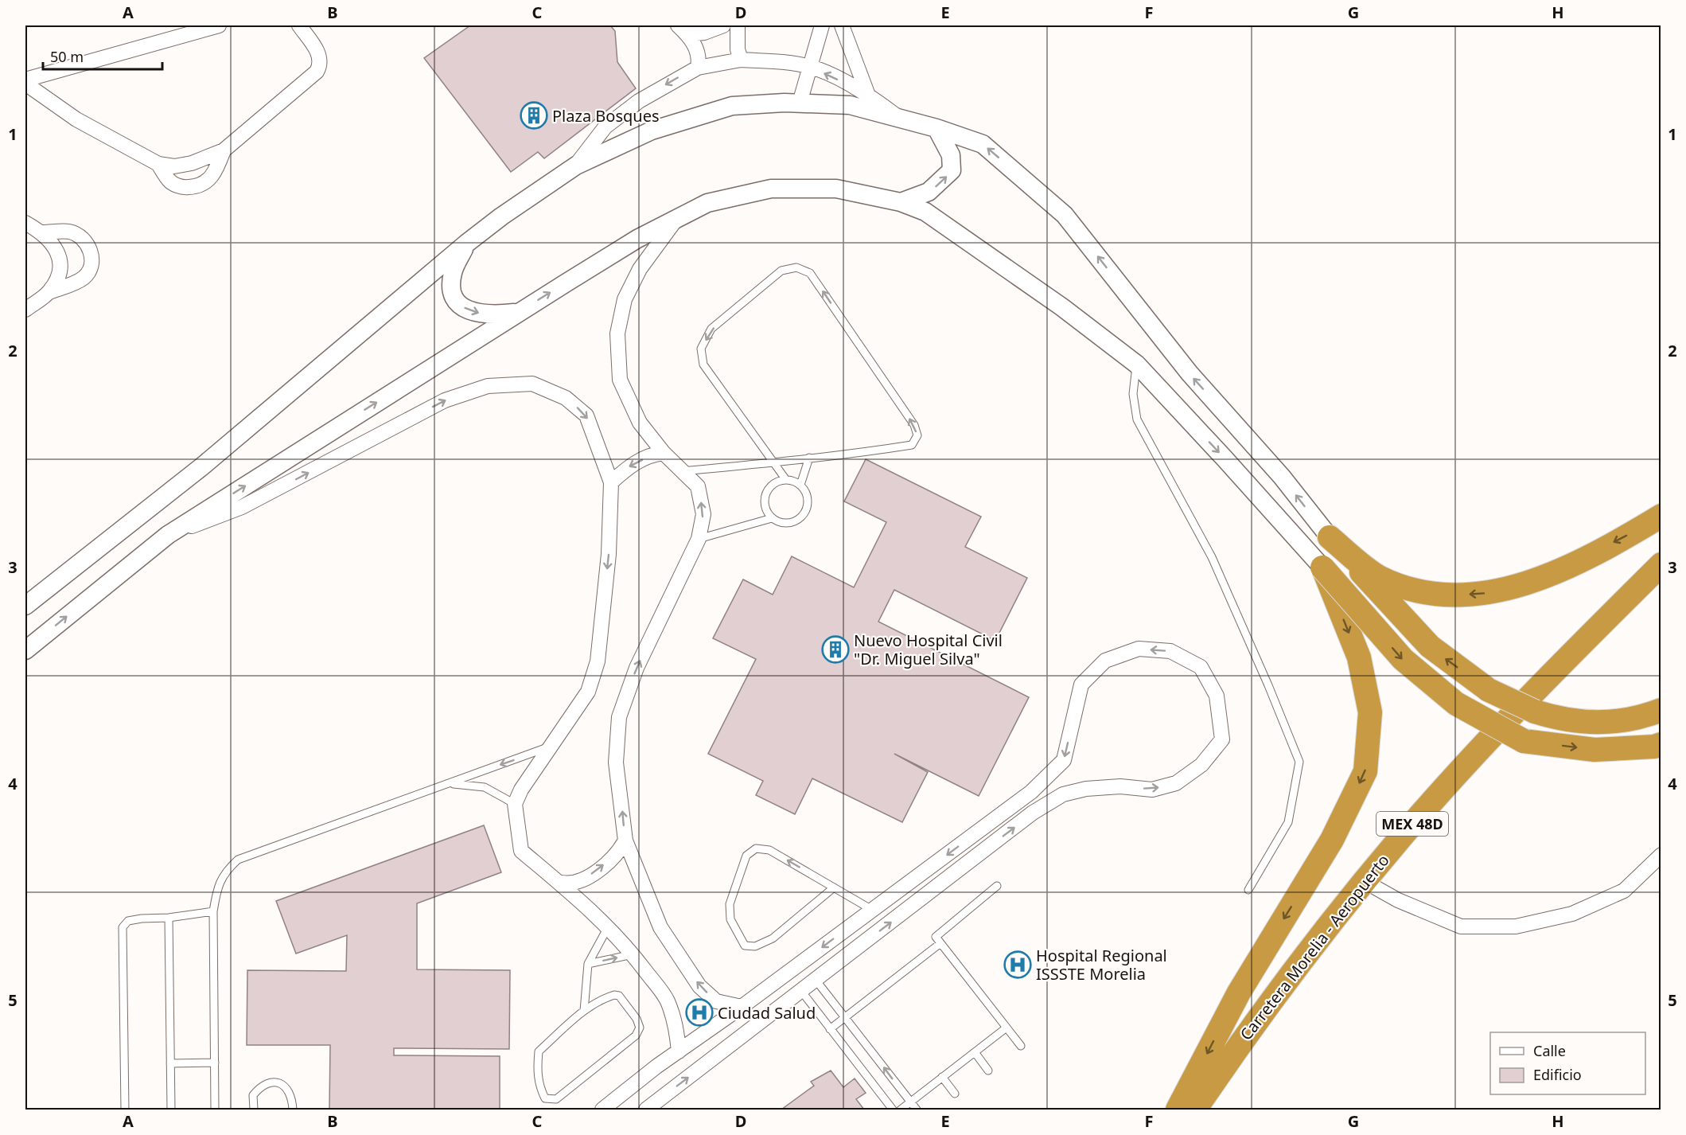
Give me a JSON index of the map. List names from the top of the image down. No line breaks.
{"streets":{"highway":["MEX 48D","Carretera Morelia - Aeropuerto"]},"places":{"building":["Plaza Bosques","Nuevo Hospital Civil \"Dr. Miguel Silva\""],"hospital":["Hospital Regional ISSSTE Morelia","Ciudad Salud"]},"legend":["Calle","Edificio"],"scale_bar":"50 m","grid":{"columns":["A","B","C","D","E","F","G","H"],"rows":["1","2","3","4","5"]}}
